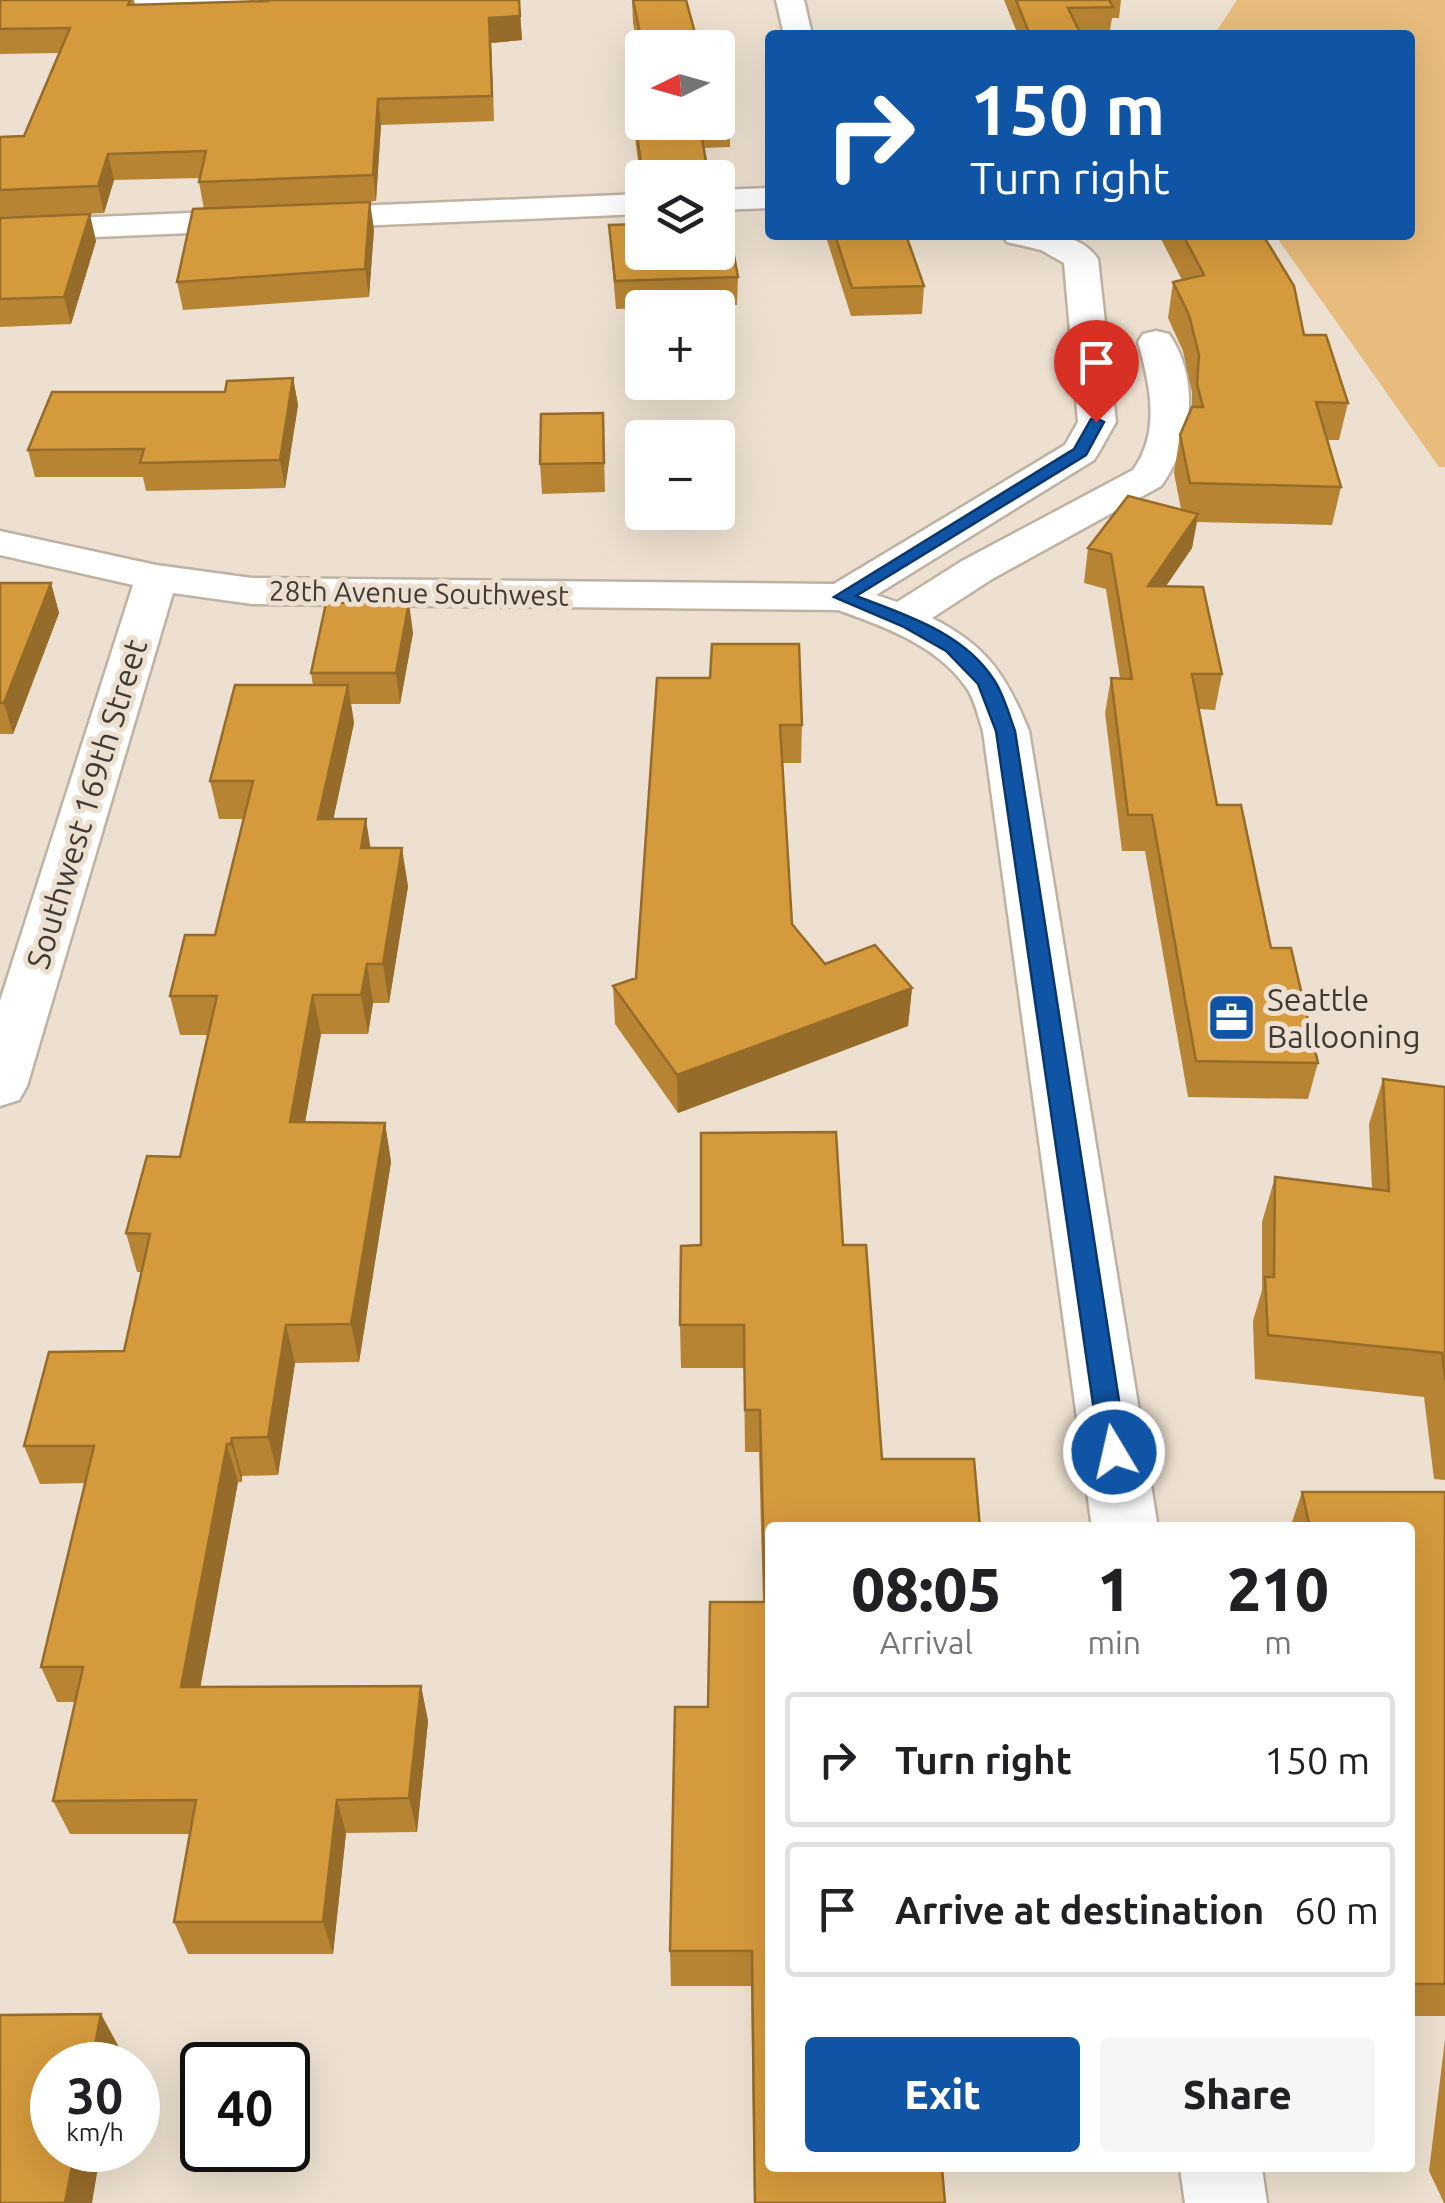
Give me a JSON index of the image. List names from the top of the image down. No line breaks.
{"streets":{"street":["28th Avenue Southwest","Southwest 169th Street"]},"crossings":[["28th Avenue Southwest","Southwest 169th Street"]],"places":{"office":["Seattle Ballooning"]},"north":"left","page":{"map_buttons":["+","−"],"turn":["150 m","Turn right"],"eta":["08:05","Arrival","1","min","210","m"],"list":[{"name":"Turn right","value":"150 m"},{"name":"Arrive at destination","value":"60 m"}],"buttons":["Exit","Share"],"speed":"30 km/h","limit":"40"}}
